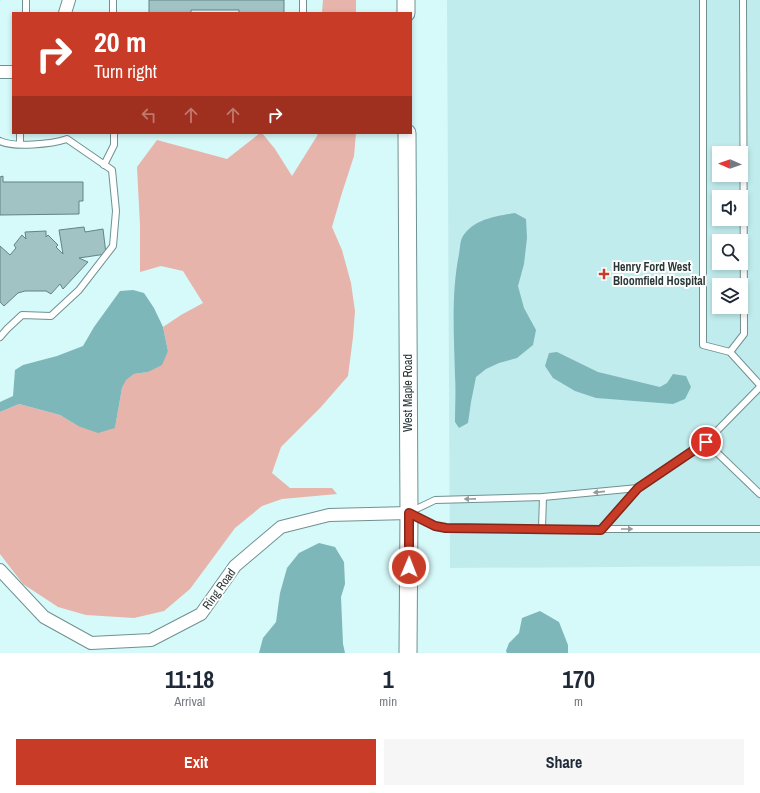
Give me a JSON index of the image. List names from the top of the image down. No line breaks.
{"streets":{"main road":["West Maple Road"],"street":["Ring Road"]},"crossings":[["West Maple Road","Ring Road"]],"places":{"health":["Henry Ford West Bloomfield Hospital"]},"north":"left","page":{"turn":["20 m","Turn right"],"eta":["11:18","Arrival","1","min","170","m"],"buttons":["Exit","Share"]}}
